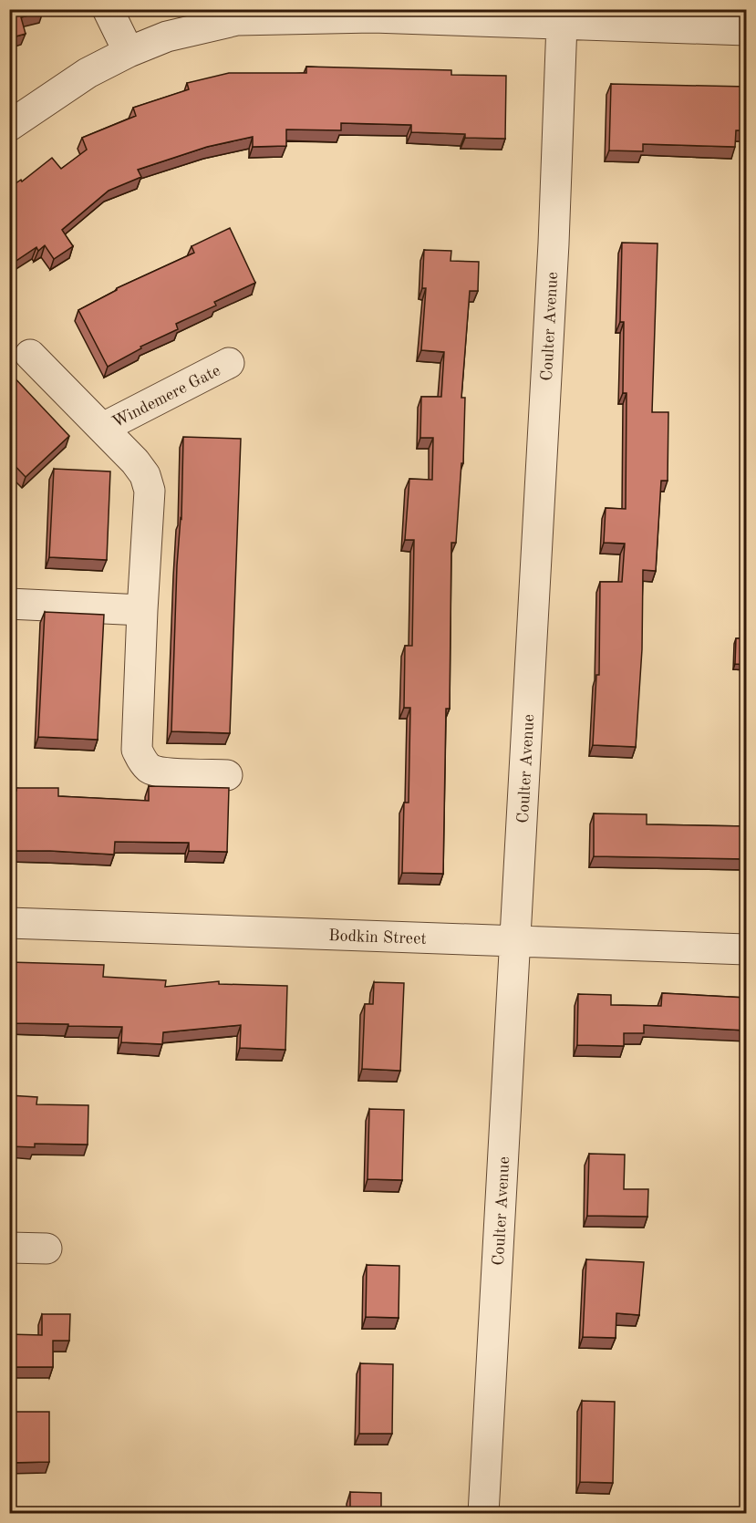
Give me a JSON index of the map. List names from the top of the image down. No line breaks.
{"streets":{"street":["Coulter Avenue","Windemere Gate","Bodkin Street"]},"crossings":[["Coulter Avenue","Bodkin Street"]]}
